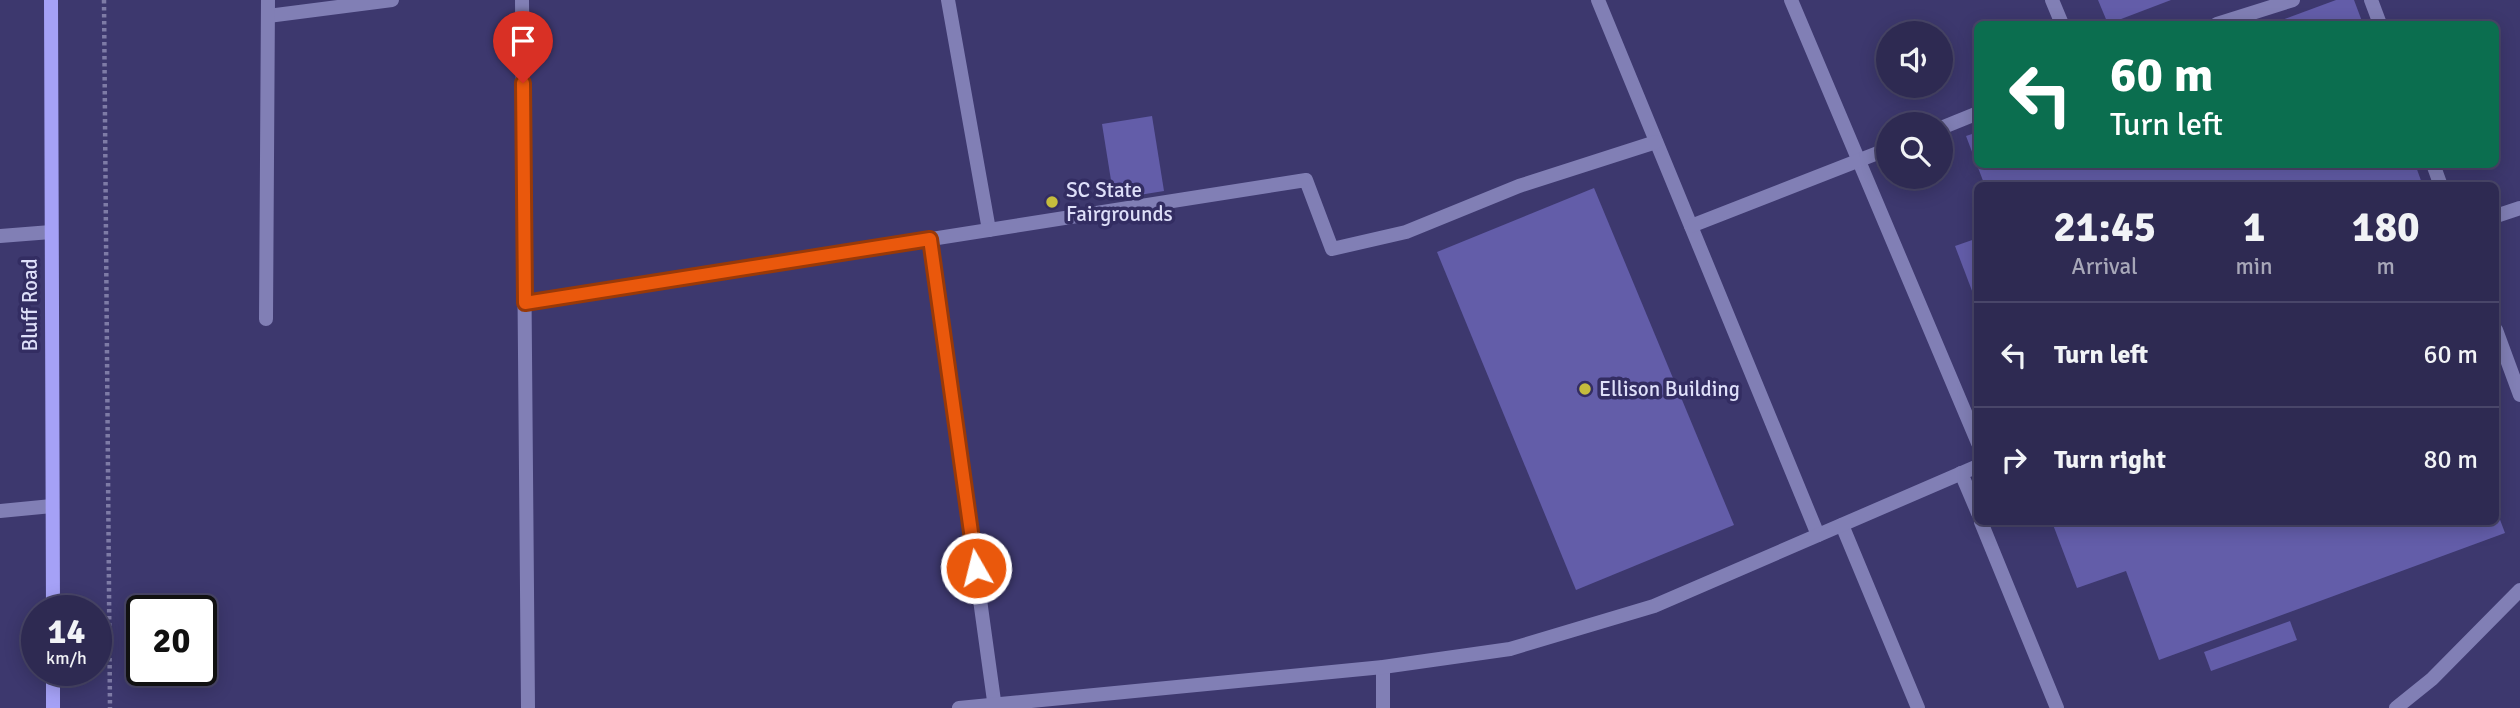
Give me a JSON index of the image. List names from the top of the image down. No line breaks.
{"streets":{"main road":["Bluff Road"]},"places":["SC State Fairgrounds","Ellison Building"],"page":{"turn":["60 m","Turn left"],"eta":["21:45","Arrival","1","min","180","m"],"list":[{"name":"Turn left","value":"60 m"},{"name":"Turn right","value":"80 m"}],"speed":"14 km/h","limit":"20"}}
